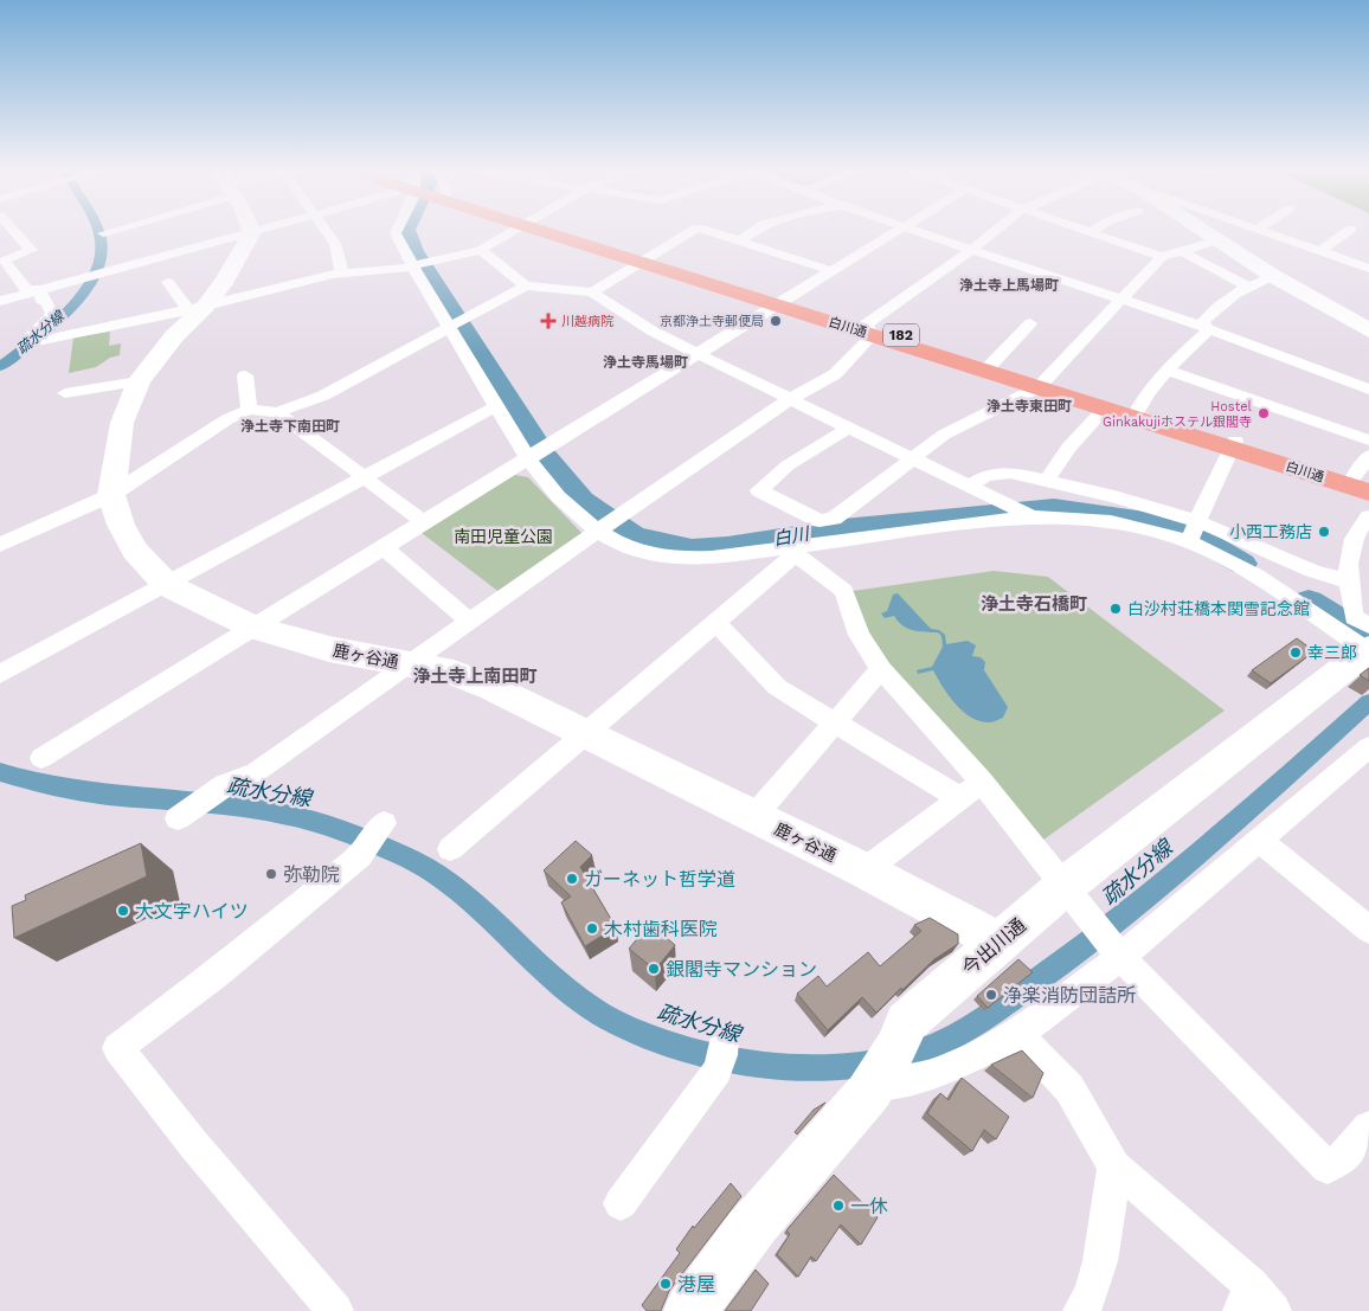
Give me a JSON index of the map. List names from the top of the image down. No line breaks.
{"streets":{"main road":["白川通","182"],"street":["鹿ヶ谷通","今出川通"]},"crossings":[["鹿ヶ谷通","今出川通"]],"districts":["浄土寺上馬場町","浄土寺馬場町","浄土寺東田町","浄土寺下南田町","浄土寺石橋町","浄土寺上南田町"],"water":["疏水分線","白川"],"parks":["南田児童公園"],"places":{"health":["川越病院"],"other":["京都浄土寺郵便局","Hostel Ginkakujiホステル銀閣寺","小西工務店","白沙村荘橋本関雪記念館","幸三郎","弥勒院","ガーネット哲学道","大文字ハイツ","木村歯科医院","銀閣寺マンション","浄楽消防団詰所","一休","港屋"]}}
